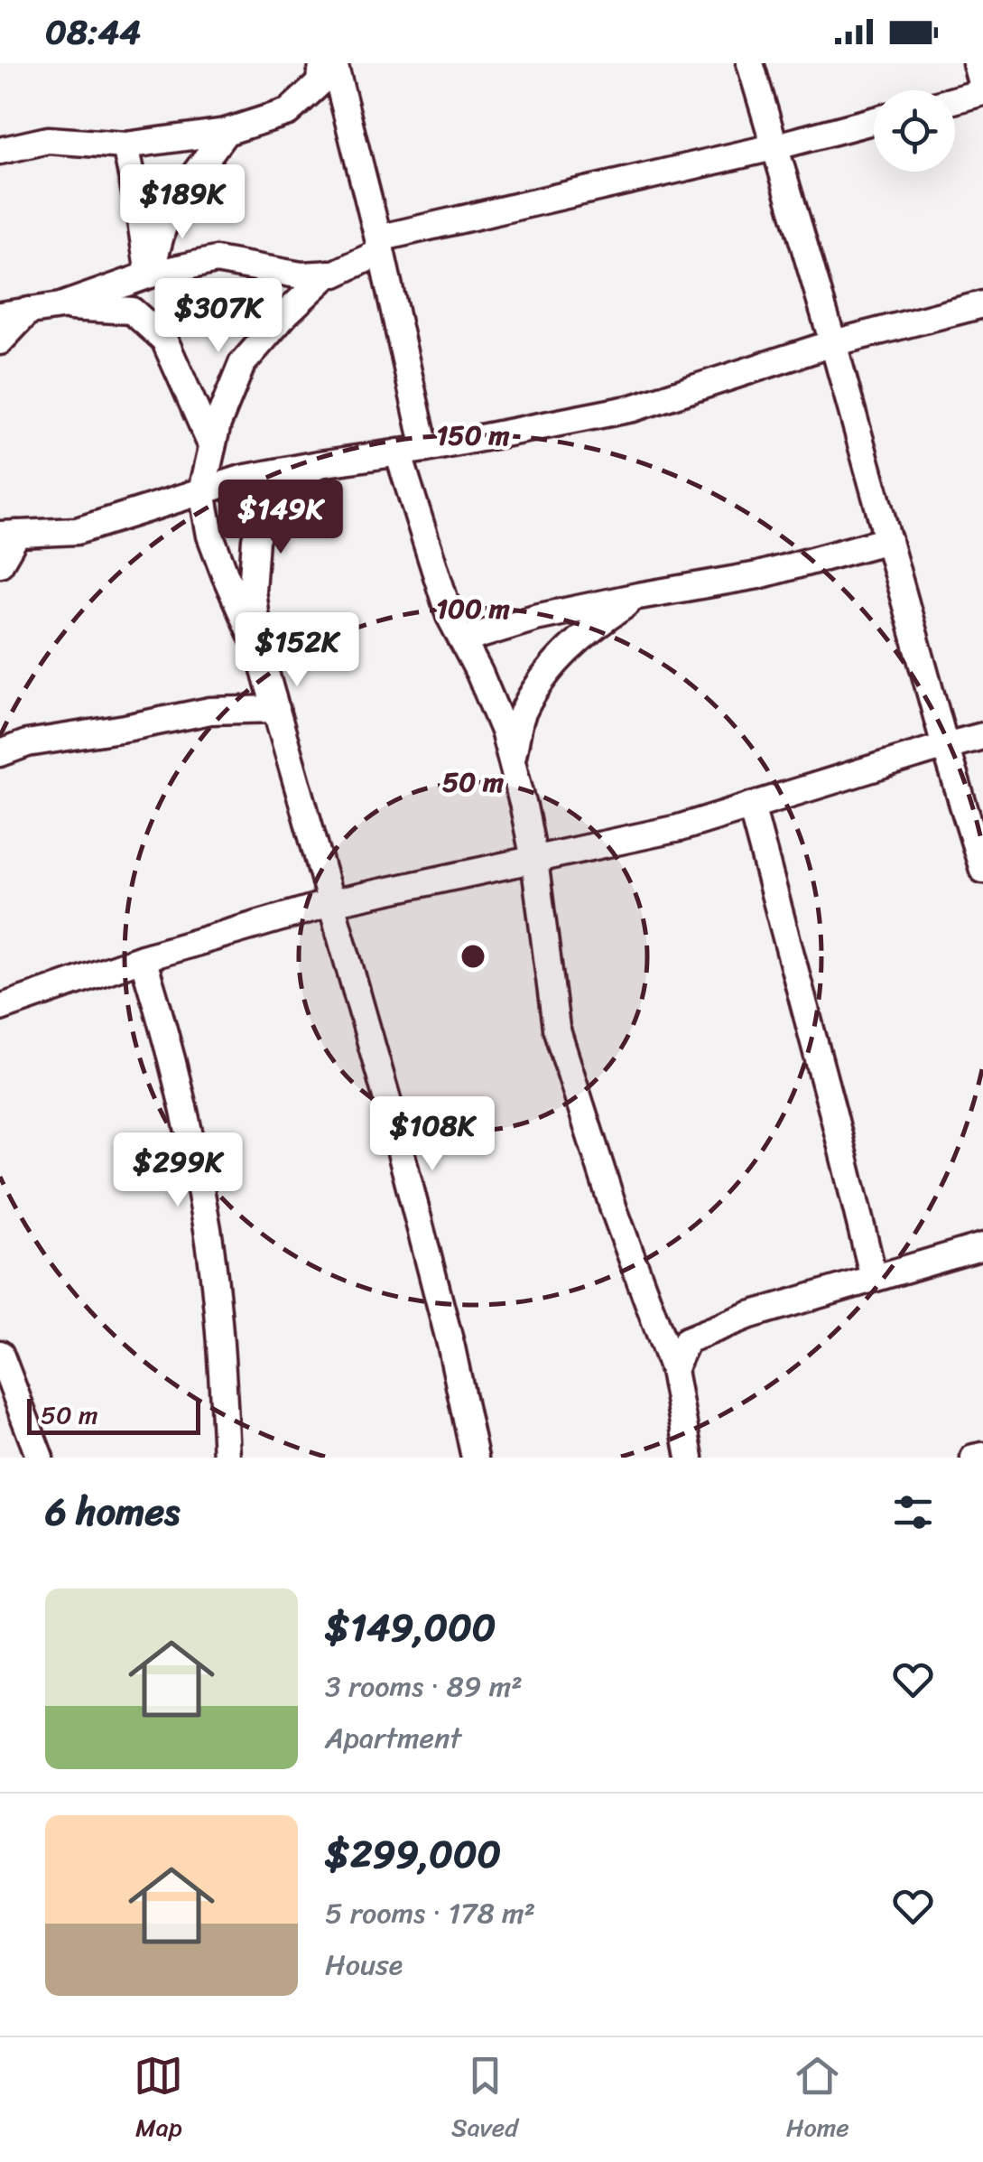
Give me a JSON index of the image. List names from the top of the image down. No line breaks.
{"scale_bar":"50 m","page":{"status":"08:44","price":["$189K","$307K","$149K","$152K","$108K","$299K"],"scale":"50 m","heading":"6 homes","list":[{"name":"$149,000","note":"3 rooms · 89 m² · Apartment"},{"name":"$299,000","note":"5 rooms · 178 m² · House"}],"tabs":["Map","Saved","Home"]},"rings":["150 m","100 m","50 m"]}
